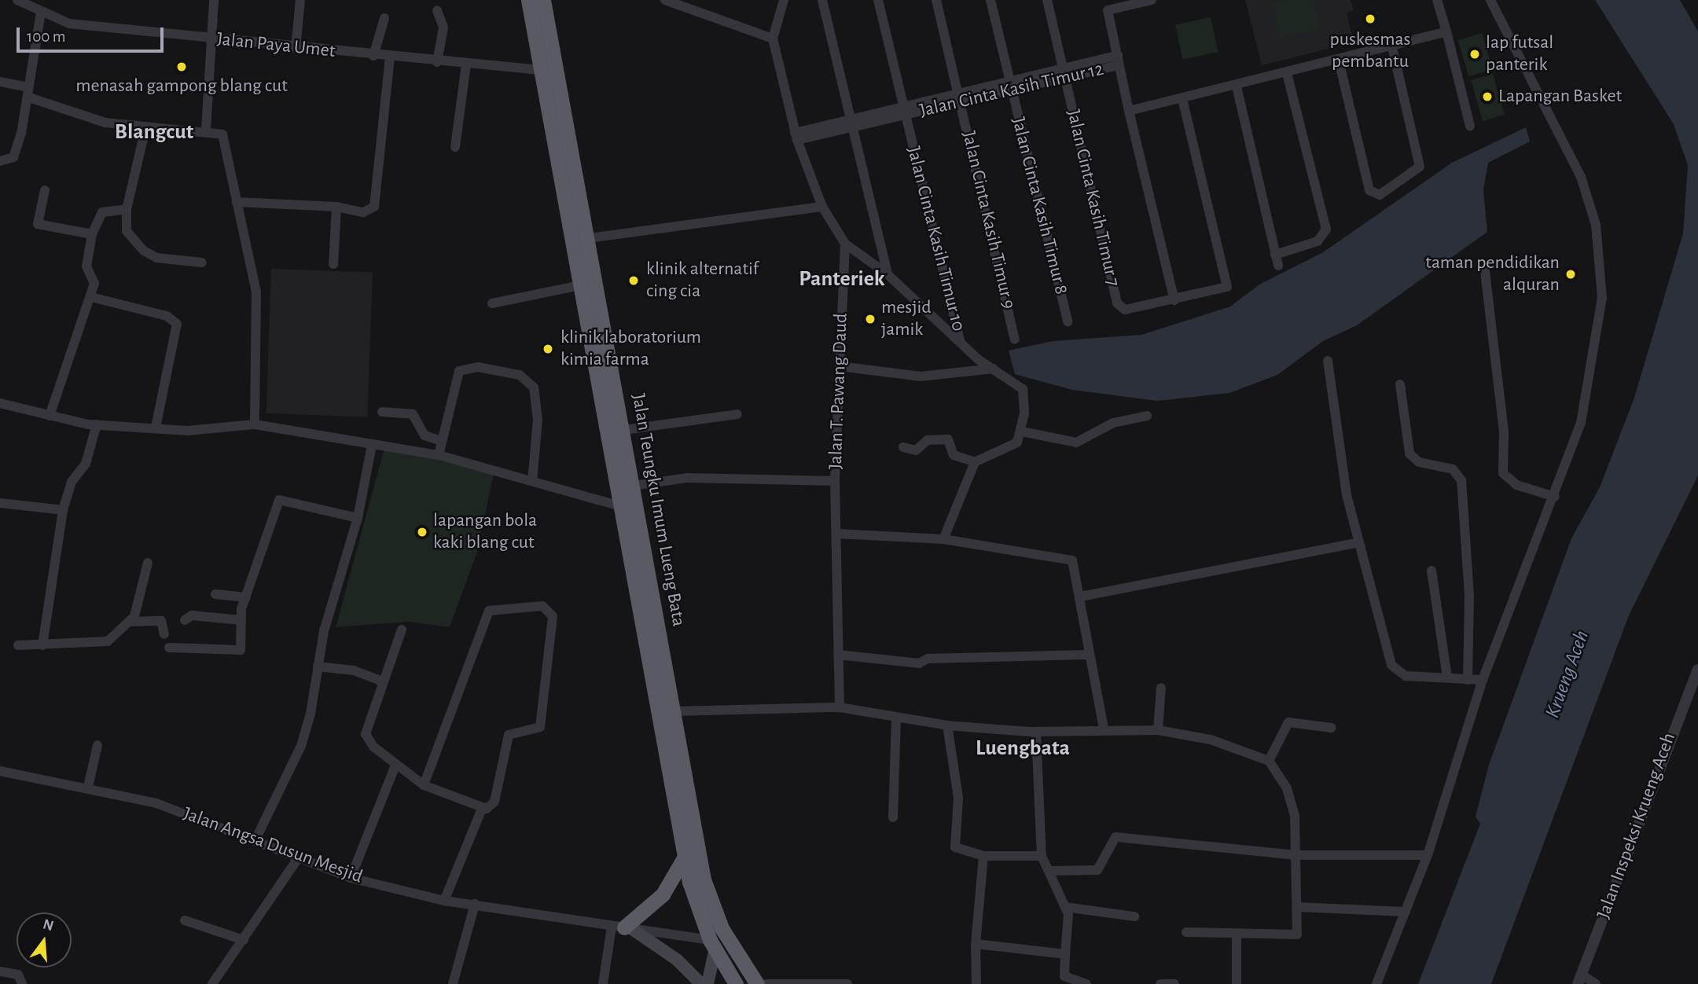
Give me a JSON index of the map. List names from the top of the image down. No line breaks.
{"streets":{"highway":["Jalan Teungku Imum Lueng Bata"],"street":["Jalan Paya Umet","Jalan Cinta Kasih Timur 12","Jalan Cinta Kasih Timur 7","Jalan Cinta Kasih Timur 8","Jalan Cinta Kasih Timur 9","Jalan Cinta Kasih Timur 10","Jalan T. Pawang Daud","Jalan Inspeksi Krueng Aceh","Jalan Angsa Dusun Mesjid"]},"crossings":[["Jalan Paya Umet","Jalan Teungku Imum Lueng Bata"],["Jalan Cinta Kasih Timur 12","Jalan Cinta Kasih Timur 7"],["Jalan Teungku Imum Lueng Bata","Jalan Angsa Dusun Mesjid"]],"districts":["Blangcut","Panteriek","Luengbata"],"water":["Krueng Aceh"],"places":["puskesmas pembantu","lap futsal panterik","menasah gampong blang cut","Lapangan Basket","taman pendidikan alquran","klinik alternatif cing cia","mesjid jamik","klinik laboratorium kimia farma","lapangan bola kaki blang cut"],"scale_bar":"100 m","north":"top"}
